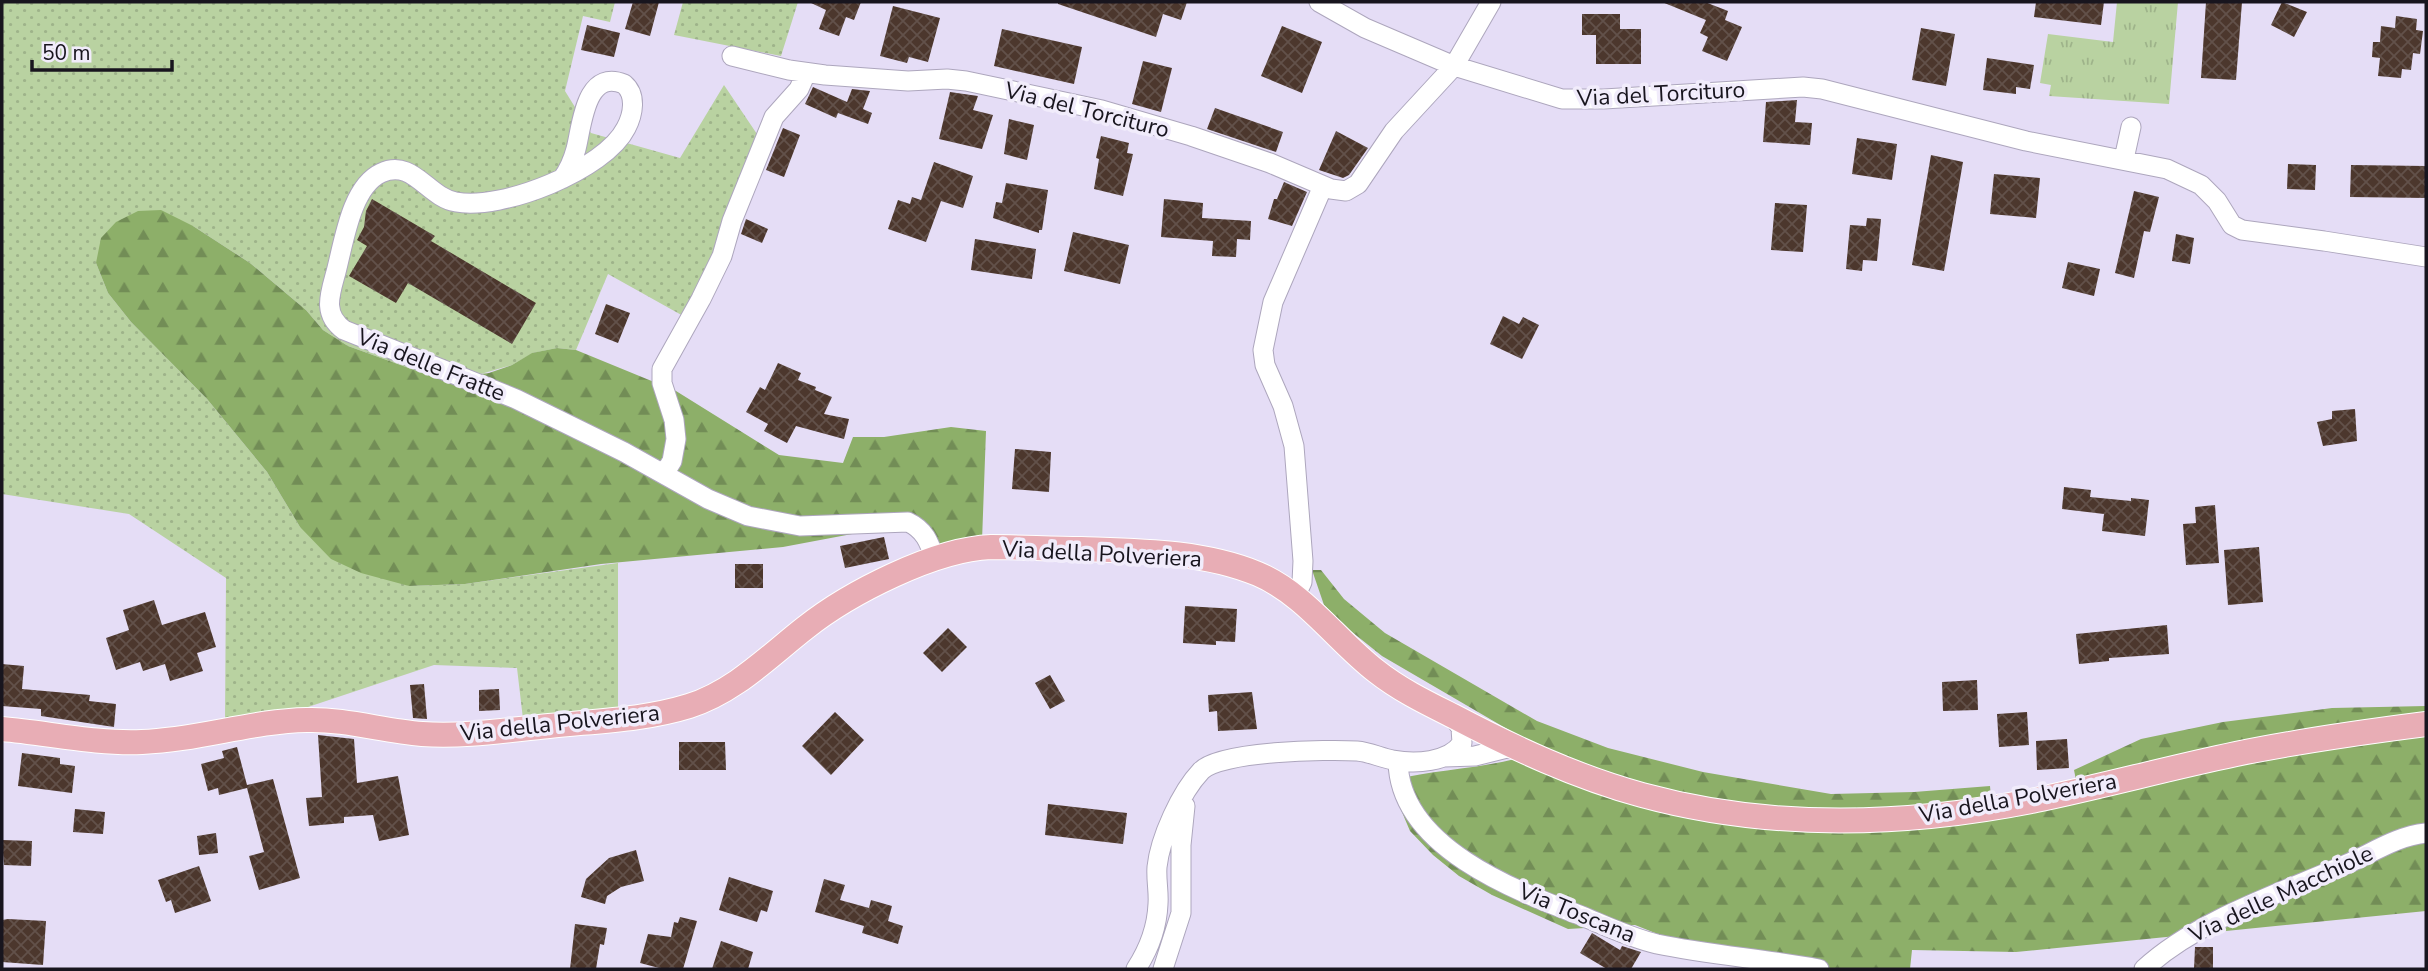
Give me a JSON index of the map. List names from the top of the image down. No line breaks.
{"streets":{"main road":["Via della Polveriera"],"street":["Via del Torcituro","Via delle Fratte","Via delle Macchiole","Via Toscana"]},"crossings":[["Via delle Fratte","Via della Polveriera"]],"scale_bar":"50 m"}
